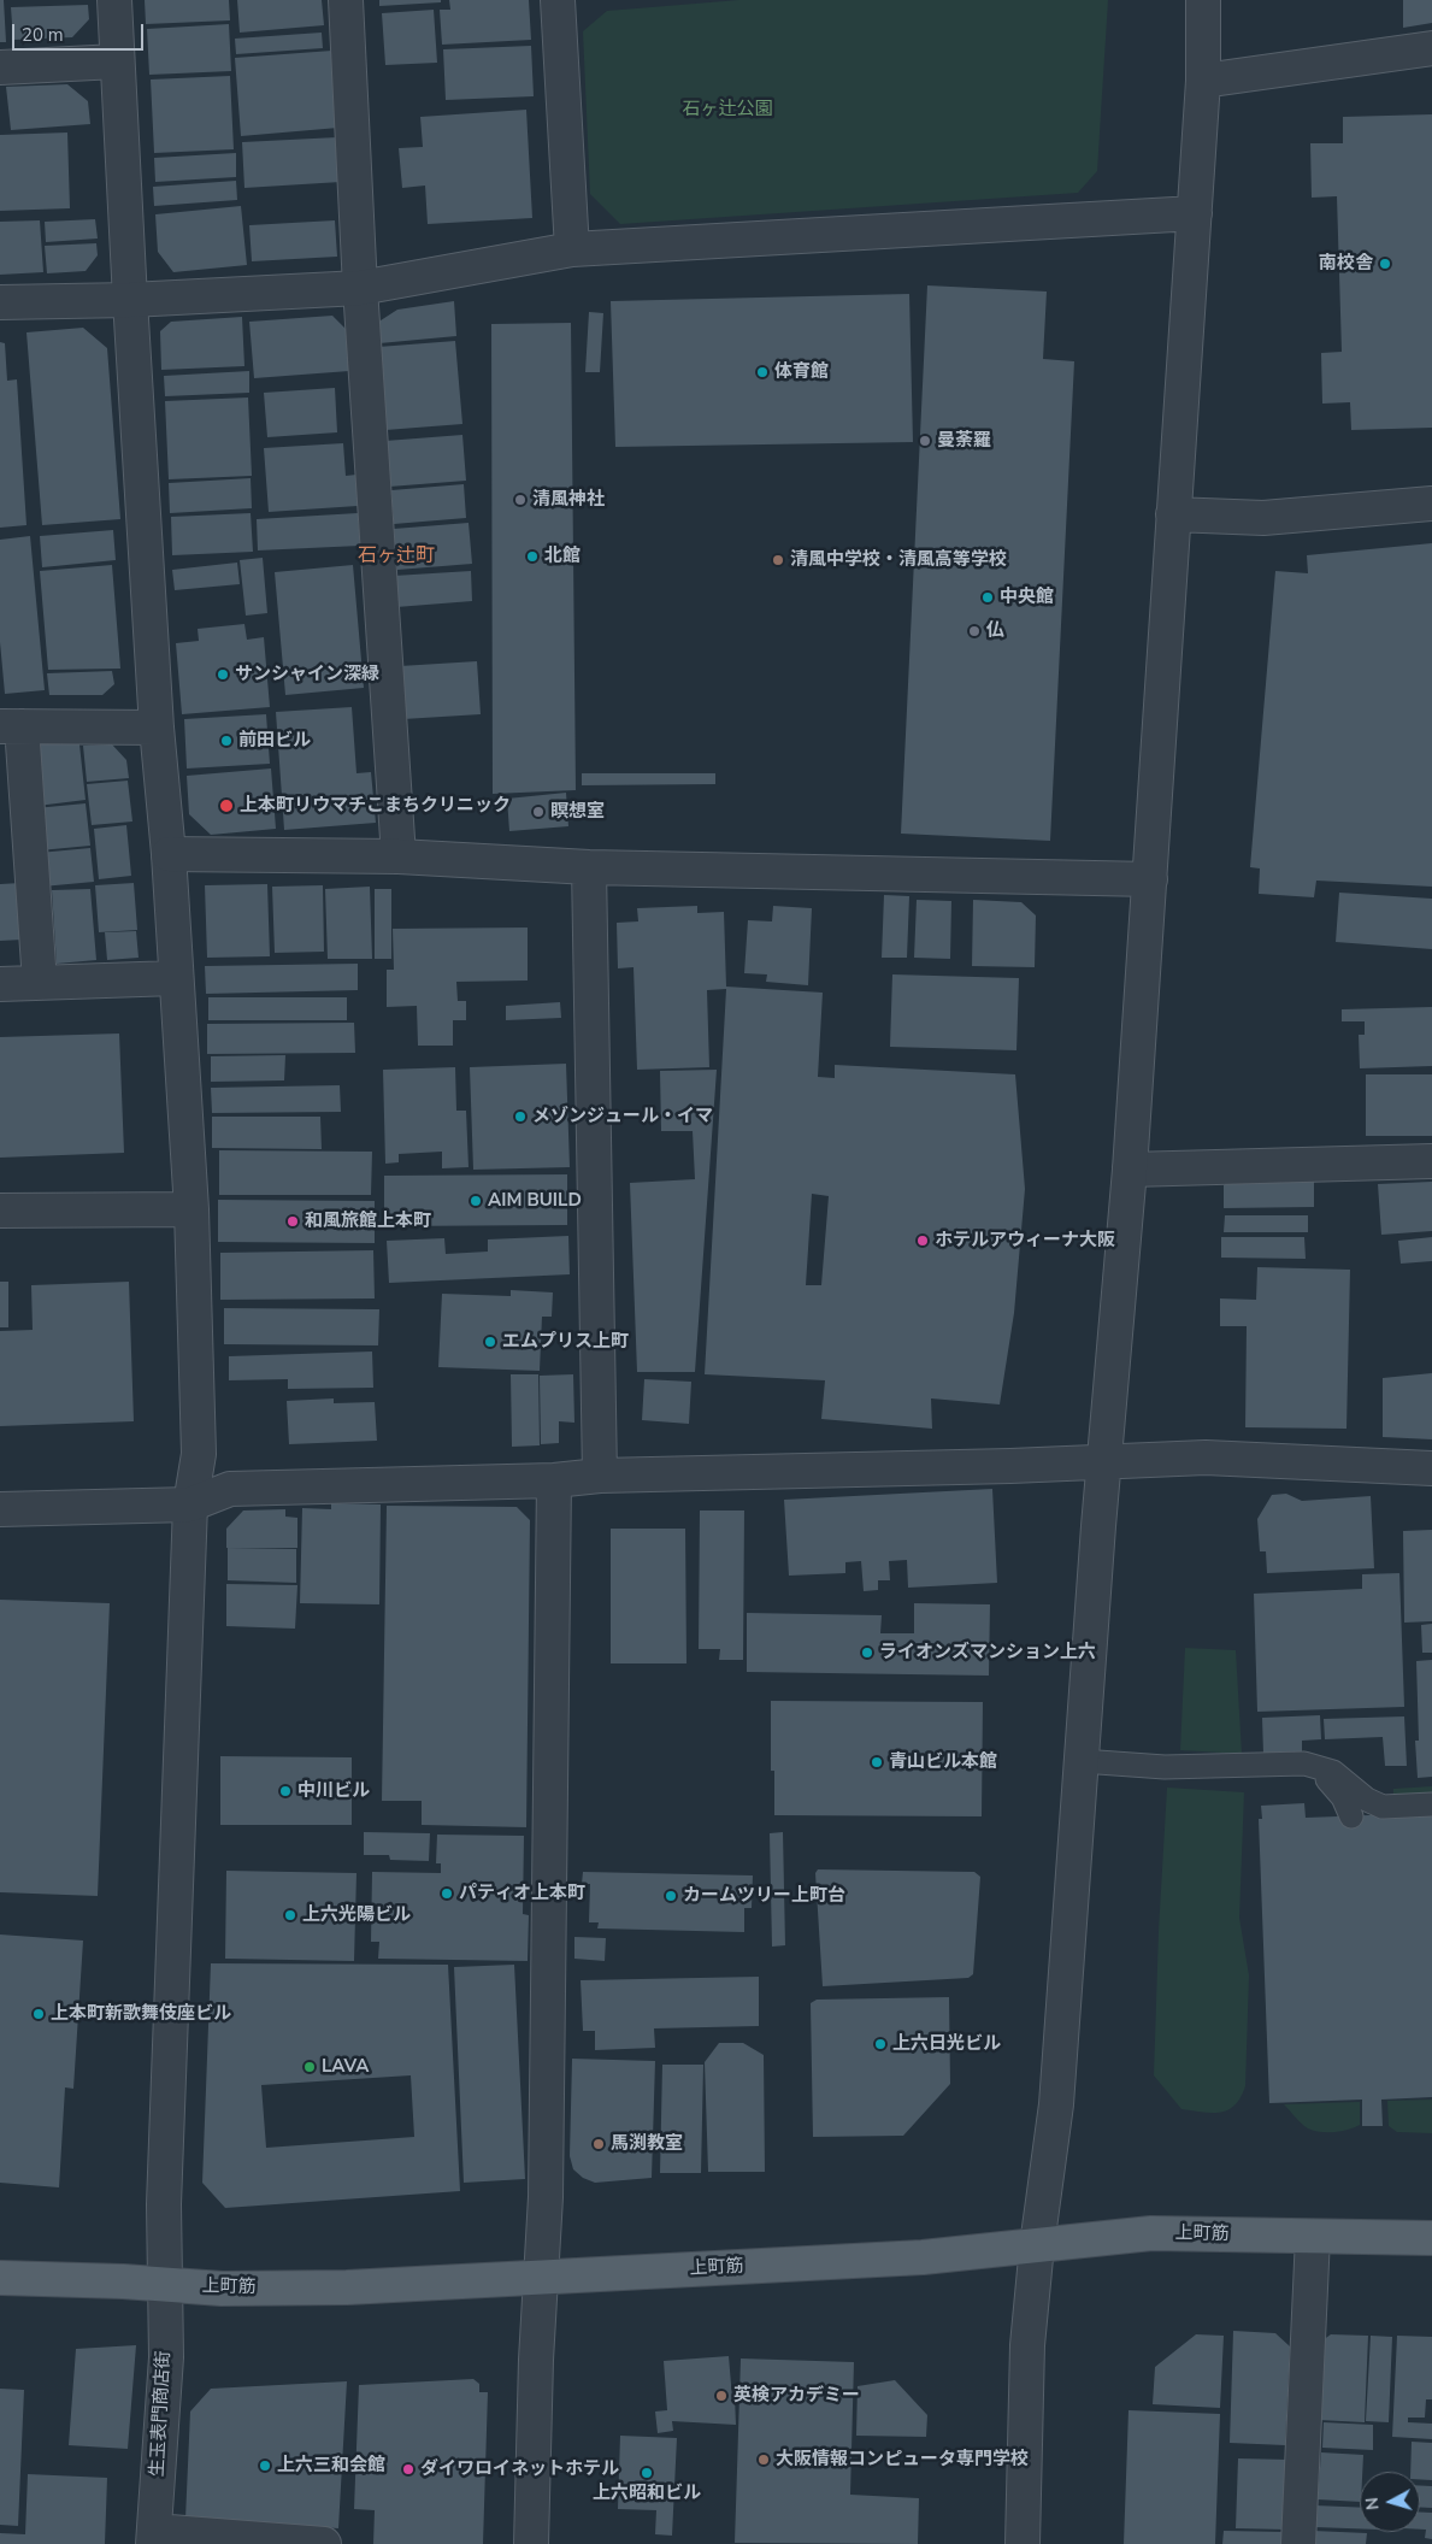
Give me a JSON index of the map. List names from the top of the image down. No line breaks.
{"streets":{"main road":["上町筋"],"street":["生玉表門商店街"]},"crossings":[["上町筋","生玉表門商店街"]],"districts":["石ヶ辻町"],"parks":["石ヶ辻公園"],"places":["南校舎","体育館","曼荼羅","清風神社","北館","清風中学校・清風高等学校","中央館","仏","サンシャイン深緑","前田ビル","上本町リウマチこまちクリニック","瞑想室","メゾンジュール・イマ","AIM BUILD","和風旅館上本町","ホテルアウィーナ大阪","エムプリス上町","ライオンズマンション上六","青山ビル本館","中川ビル","パティオ上本町","カームツリー上町台","上六光陽ビル","上本町新歌舞伎座ビル","上六日光ビル","LAVA","馬渕教室","英検アカデミー","大阪情報コンピュータ専門学校","上六三和会館","ダイワロイネットホテル","上六昭和ビル"],"scale_bar":"20 m","north":"left"}
